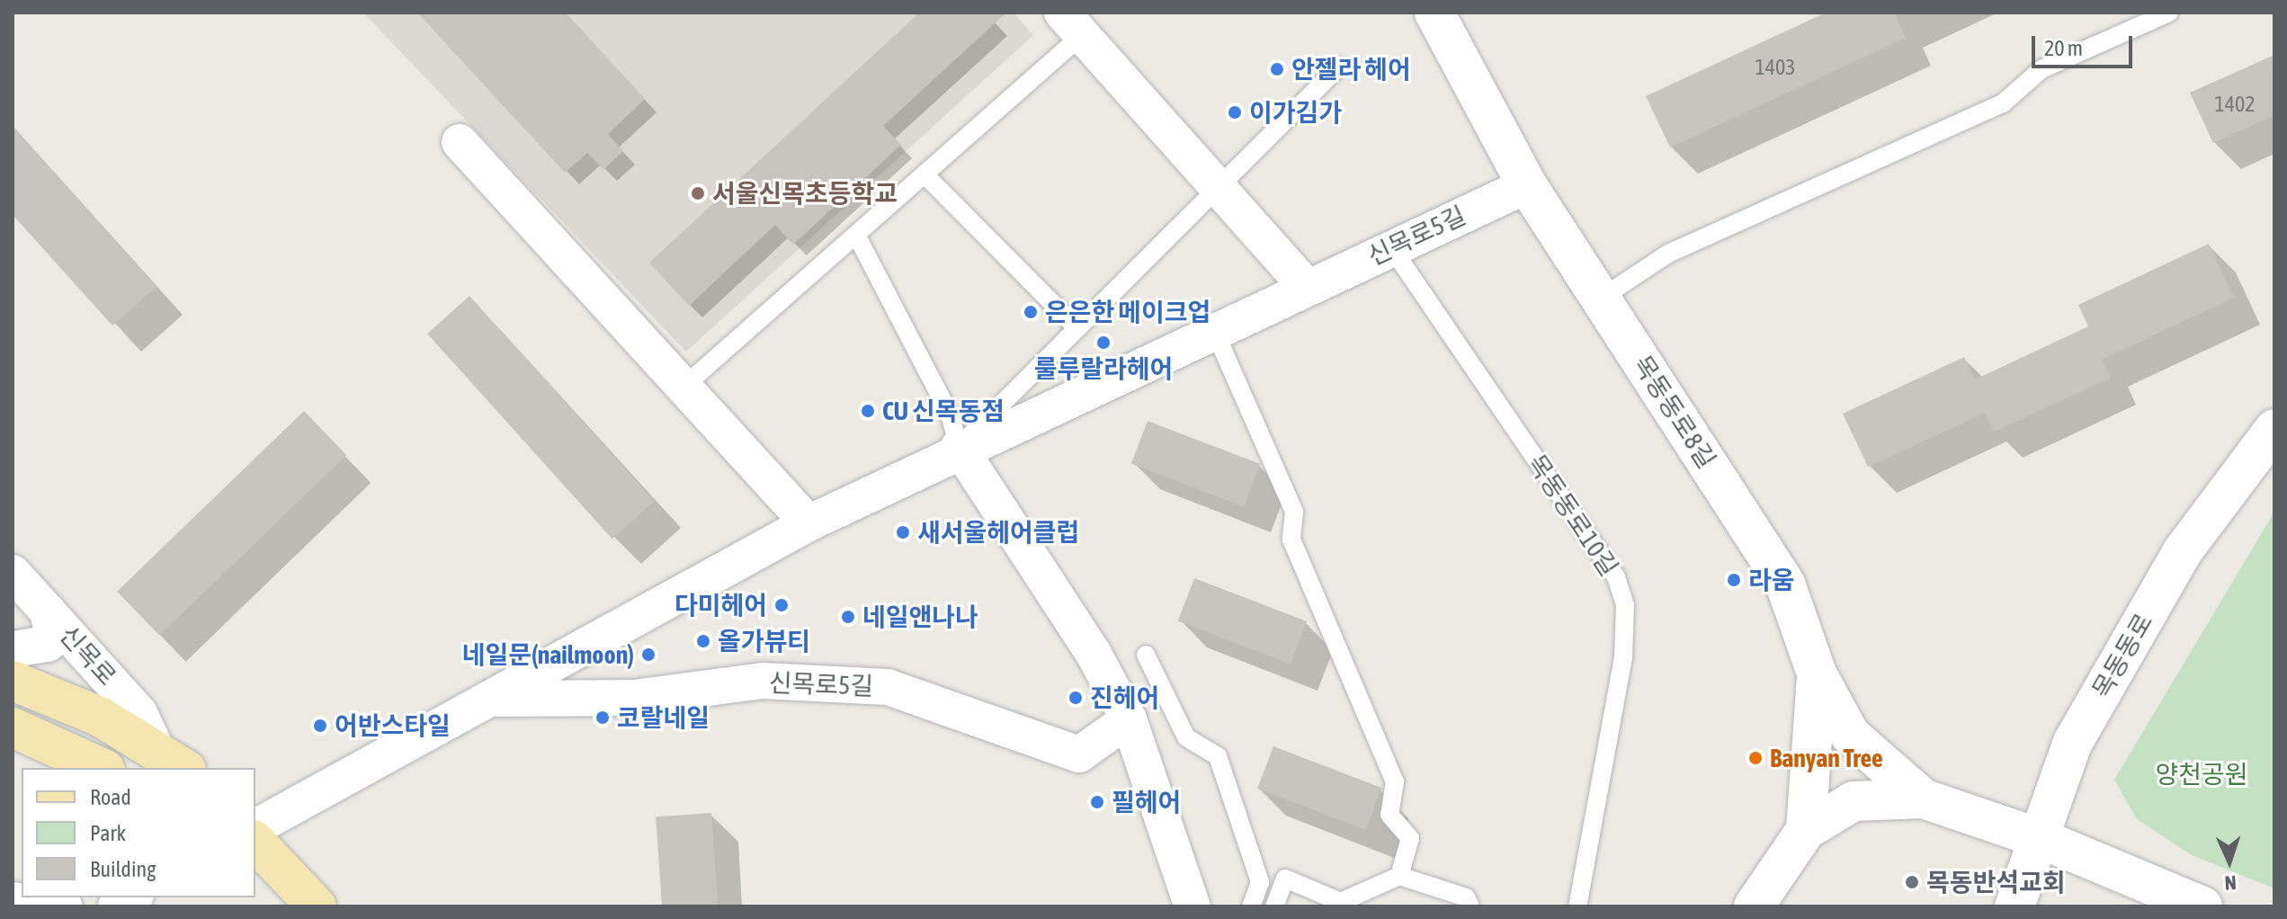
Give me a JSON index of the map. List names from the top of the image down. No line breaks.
{"streets":{"main road":["신목로"],"street":["신목로5길","목동동로8길","목동동로"],"lane":["목동동로10길"]},"crossings":[["신목로5길","목동동로8길"],["신목로5길","목동동로10길"]],"parks":["양천공원"],"places":["안젤라 헤어","이가김가","서울신목초등학교","은은한 메이크업","룰루랄라헤어","CU 신목동점","새서울헤어클럽","라움","다미헤어","네일앤나나","올가뷰티","네일문(nailmoon)","진헤어","코랄네일","어반스타일","Banyan Tree","필헤어","목동반석교회"],"house_numbers":["1403","1402"],"legend":["Road","Park","Building"],"scale_bar":"20 m","north":"bottom"}
